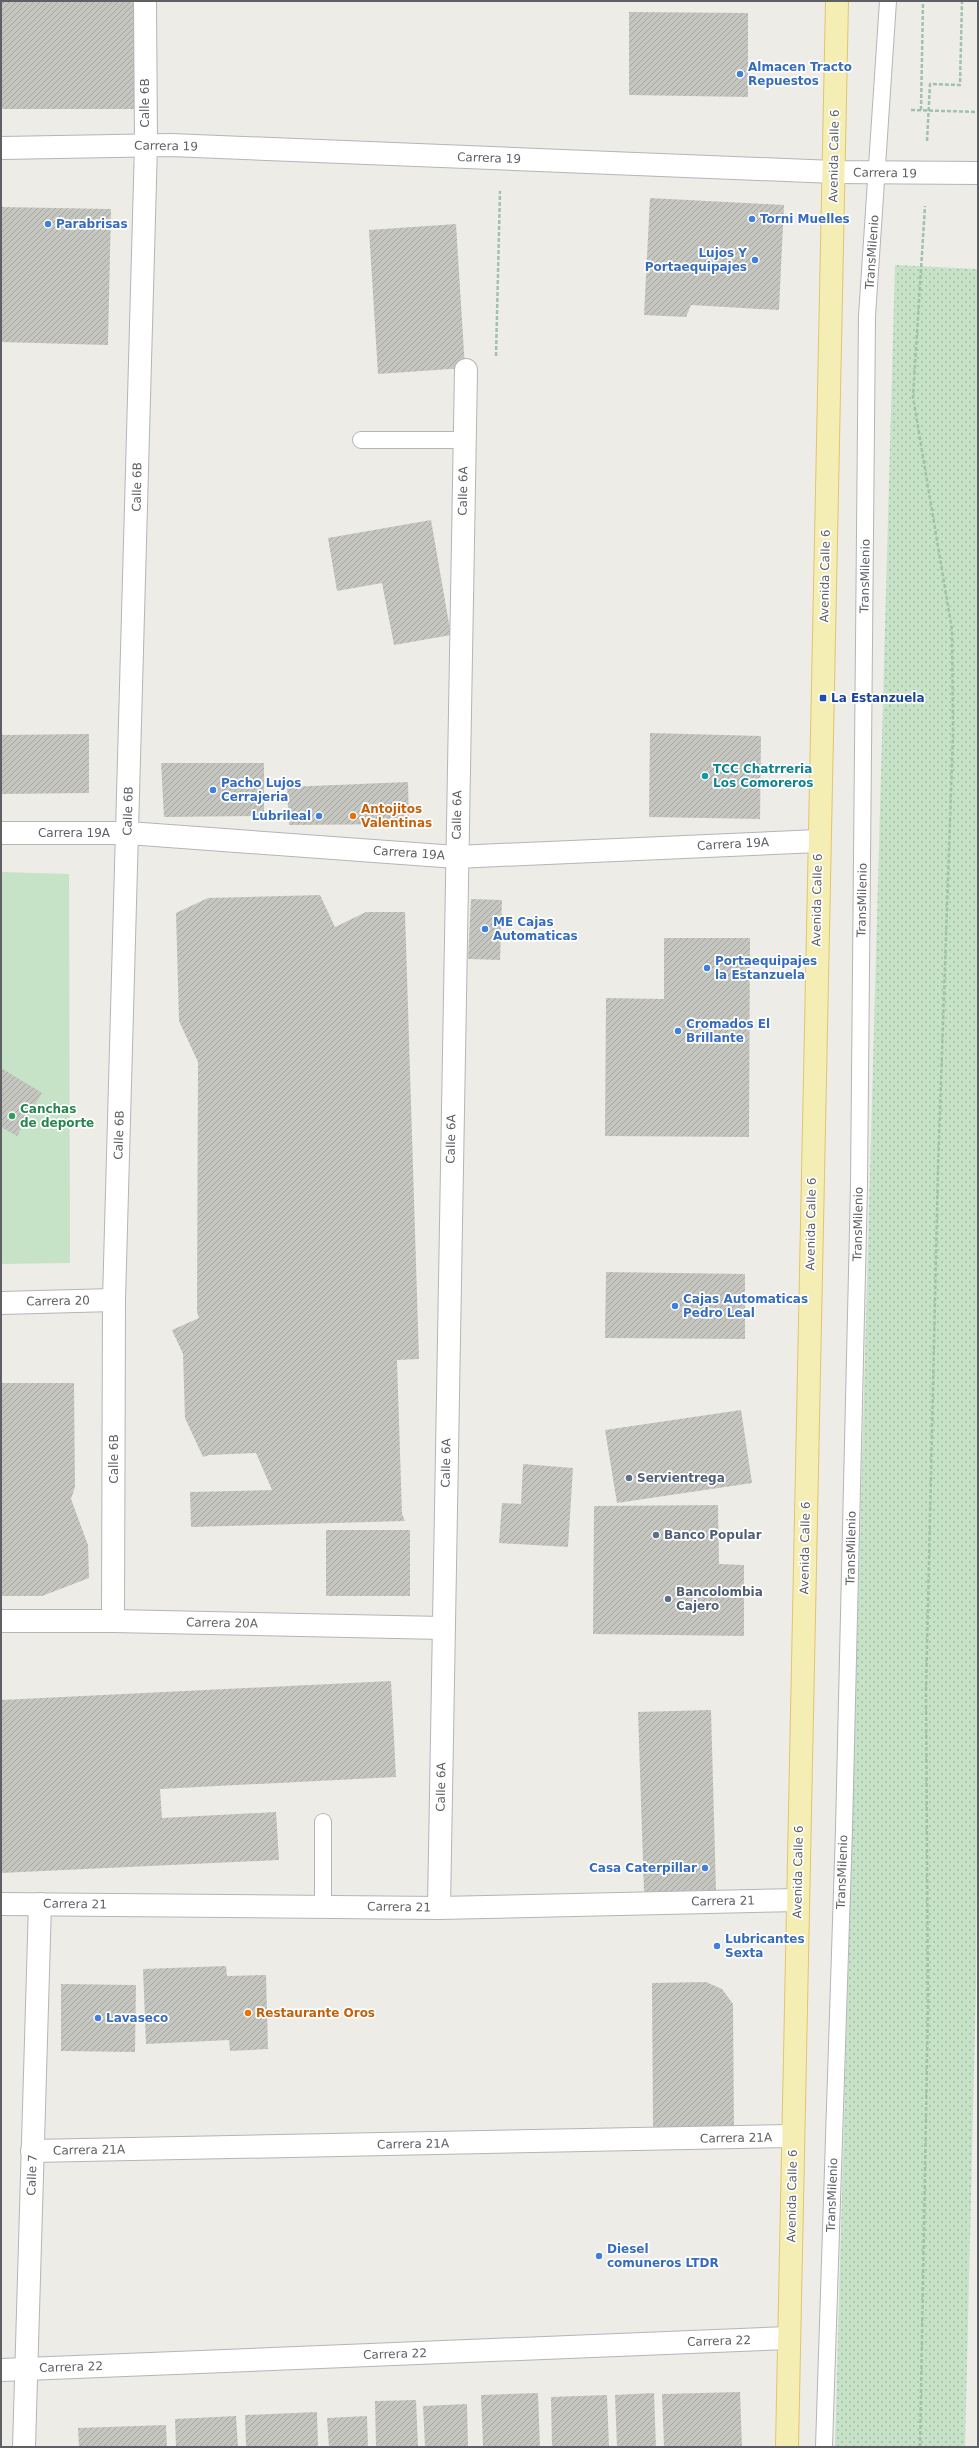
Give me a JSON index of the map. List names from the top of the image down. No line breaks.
{"streets":{"main road":["Avenida Calle 6"],"street":["Calle 6B","Carrera 19","Calle 6A","Carrera 19A","Carrera 20","Carrera 20A","Carrera 21","Carrera 21A","Calle 7","Carrera 22"],"lane":["TransMilenio"]},"crossings":[["Calle 6B","Carrera 19"],["Calle 6B","Carrera 19A"],["Calle 6B","Carrera 20"],["Calle 6B","Carrera 20A"],["Carrera 19","Avenida Calle 6"],["Carrera 19","TransMilenio"],["Avenida Calle 6","Carrera 19A"],["Avenida Calle 6","Carrera 21"],["Avenida Calle 6","Carrera 21A"],["Avenida Calle 6","Carrera 22"],["Calle 6A","Carrera 19A"],["Calle 6A","Carrera 20A"],["Calle 6A","Carrera 21"],["Carrera 21","Calle 7"],["Carrera 21A","Calle 7"],["Calle 7","Carrera 22"]],"places":{"other":["Almacen Tracto Repuestos","Torni Muelles","Parabrisas","Lujos Y Portaequipajes","TCC Chatrreria Los Comoreros","Pacho Lujos Cerrajeria","Lubrileal","Antojitos Valentinas","ME Cajas Automaticas","Portaequipajes la Estanzuela","Cromados El Brillante","Canchas de deporte","Cajas Automaticas Pedro Leal","Servientrega","Banco Popular","Bancolombia Cajero","Casa Caterpillar","Lubricantes Sexta","Restaurante Oros","Lavaseco","Diesel comuneros LTDR"],"transit":["La Estanzuela"]}}
